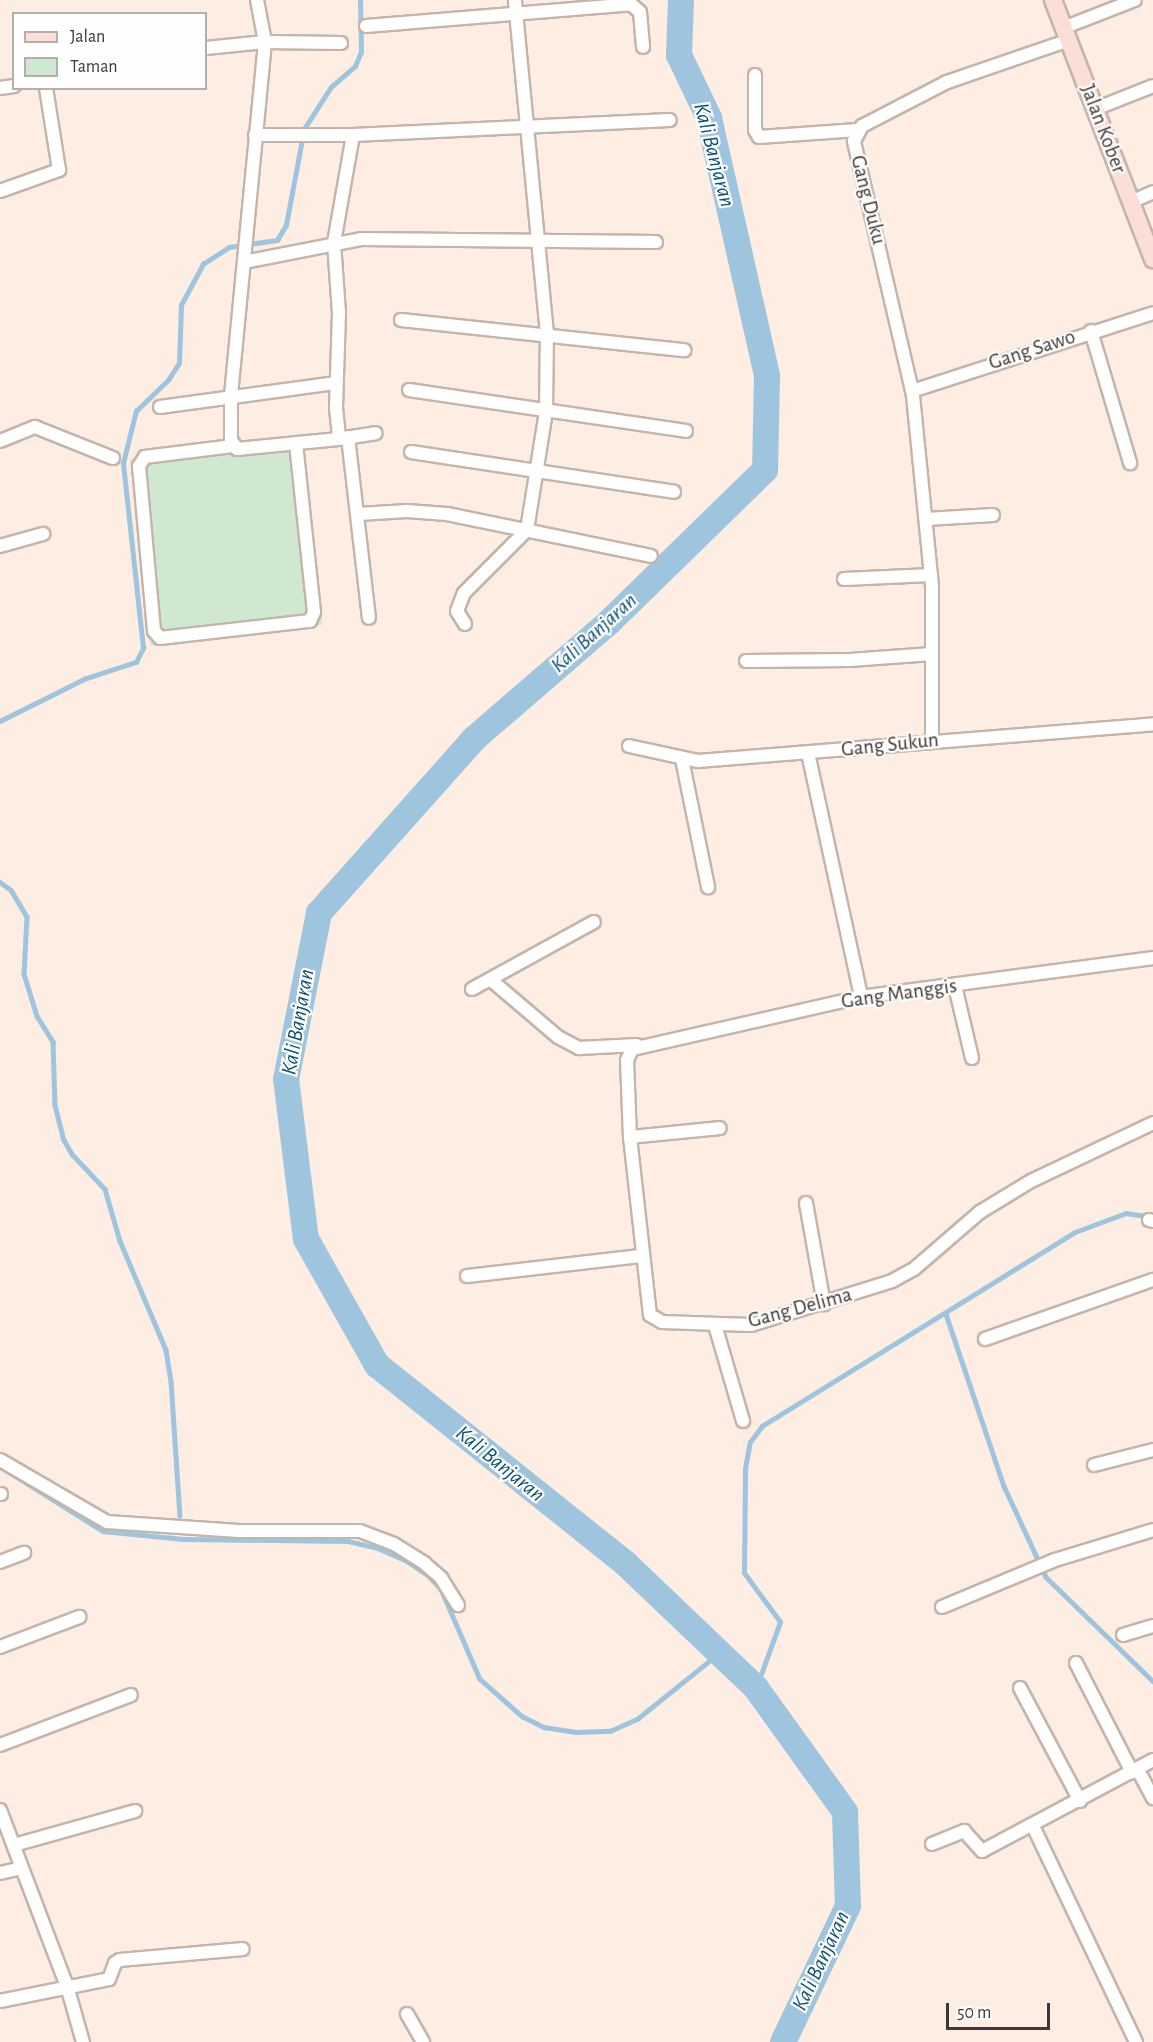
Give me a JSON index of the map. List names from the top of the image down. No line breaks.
{"streets":{"street":["Jalan Kober","Gang Duku","Gang Sawo","Gang Sukun","Gang Manggis","Gang Delima"]},"crossings":[["Jalan Kober","Gang Duku"],["Gang Duku","Gang Sawo"],["Gang Duku","Gang Sukun"],["Gang Manggis","Gang Delima"]],"water":["Kali Banjaran"],"legend":["Jalan","Taman"],"scale_bar":"50 m"}
